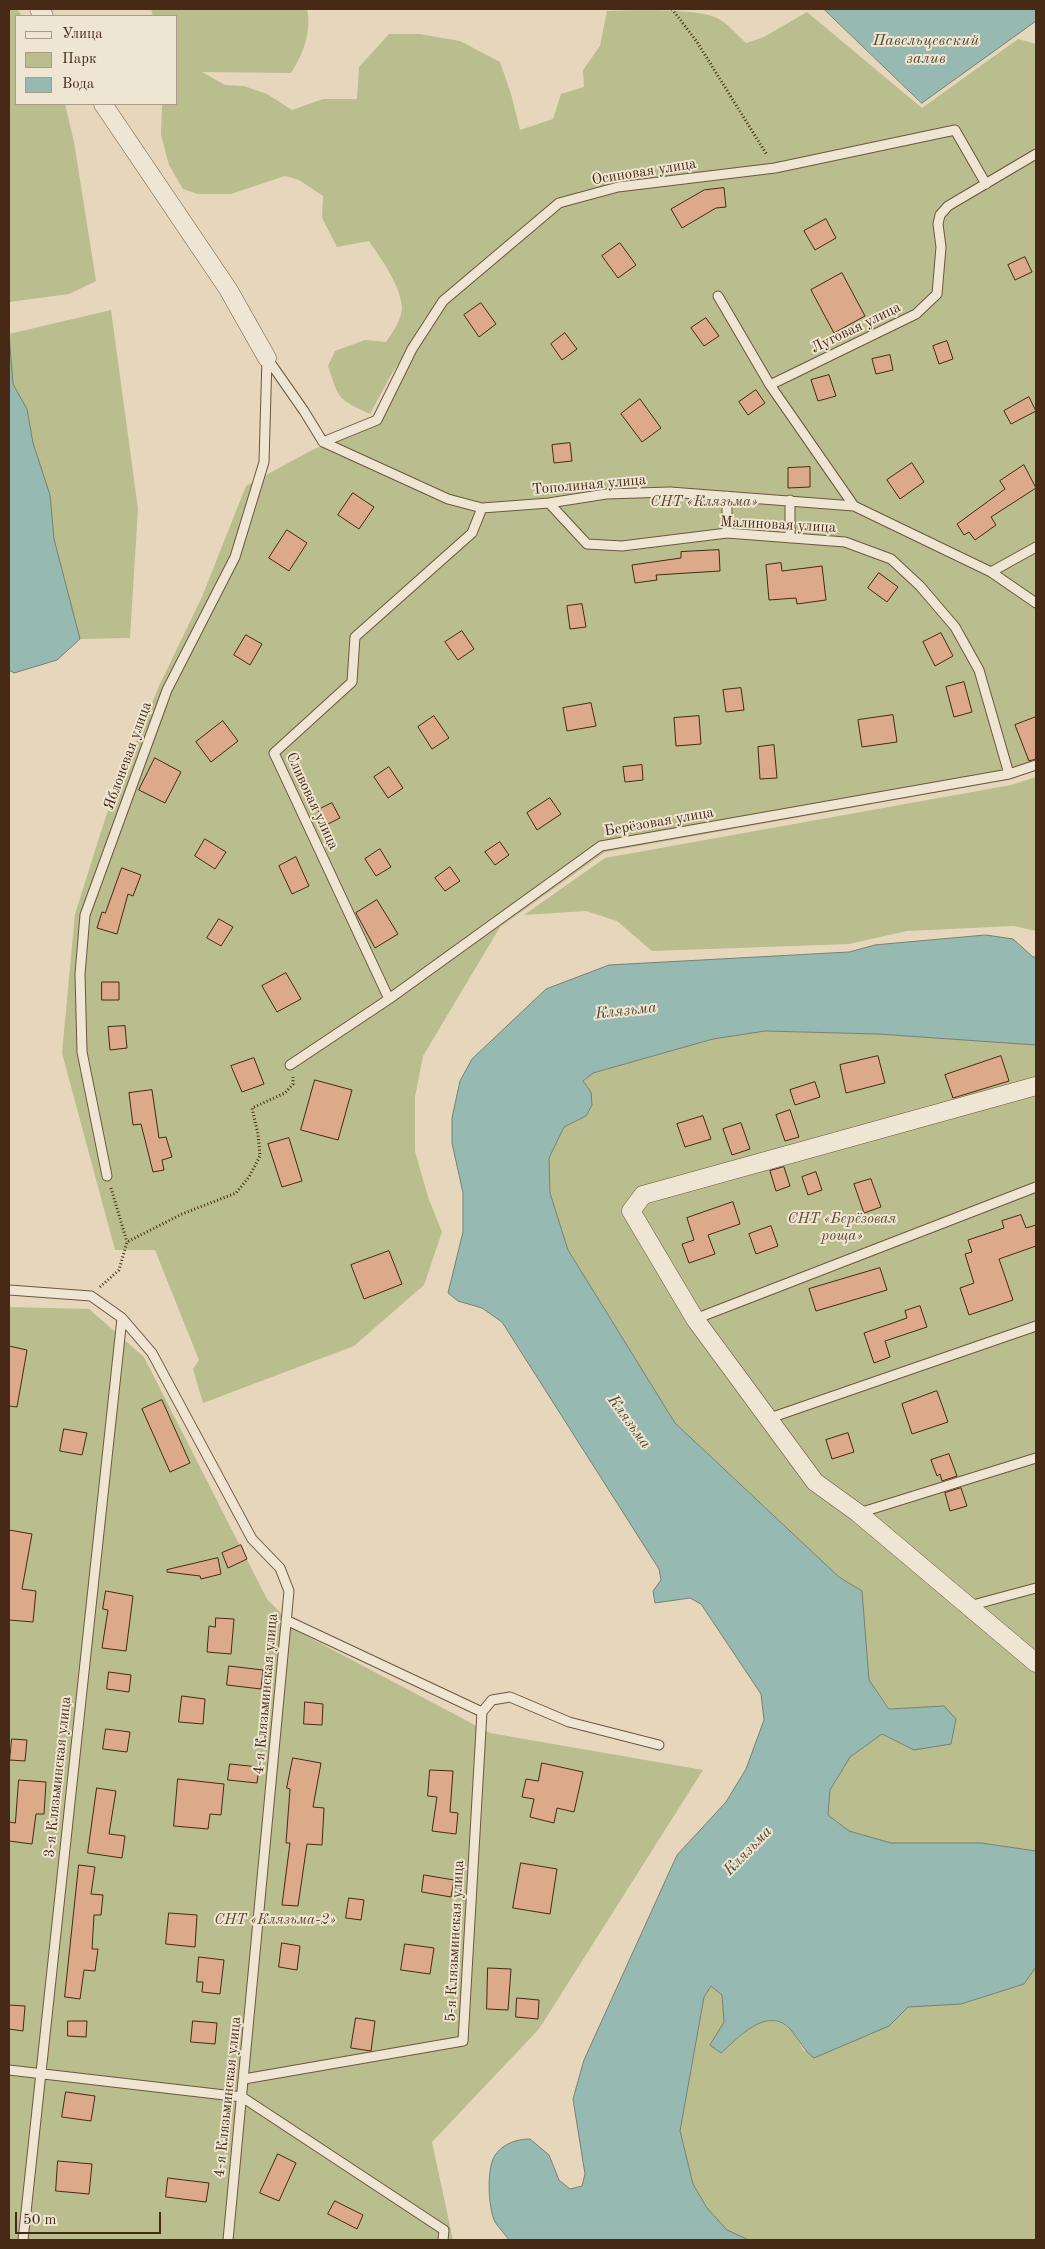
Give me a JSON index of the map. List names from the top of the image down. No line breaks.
{"streets":{"lane":["Осиновая улица","Луговая улица","Тополиная улица","Малиновая улица","Яблоневая улица","Сливовая улица","Берёзовая улица","4-я Клязьминская улица","3-я Клязьминская улица","5-я Клязьминская улица"]},"crossings":[["Осиновая улица","Луговая улица"],["Осиновая улица","Тополиная улица"],["Тополиная улица","Малиновая улица"],["Тополиная улица","Сливовая улица"],["Малиновая улица","Берёзовая улица"],["Сливовая улица","Берёзовая улица"],["4-я Клязьминская улица","3-я Клязьминская улица"],["4-я Клязьминская улица","5-я Клязьминская улица"]],"water":["Павельцевский залив","Клязьма"],"parks":["СНТ «Клязьма»","СНТ «Берёзовая роща»","СНТ «Клязьма-2»"],"legend":["Улица","Парк","Вода"],"scale_bar":"50 m"}
